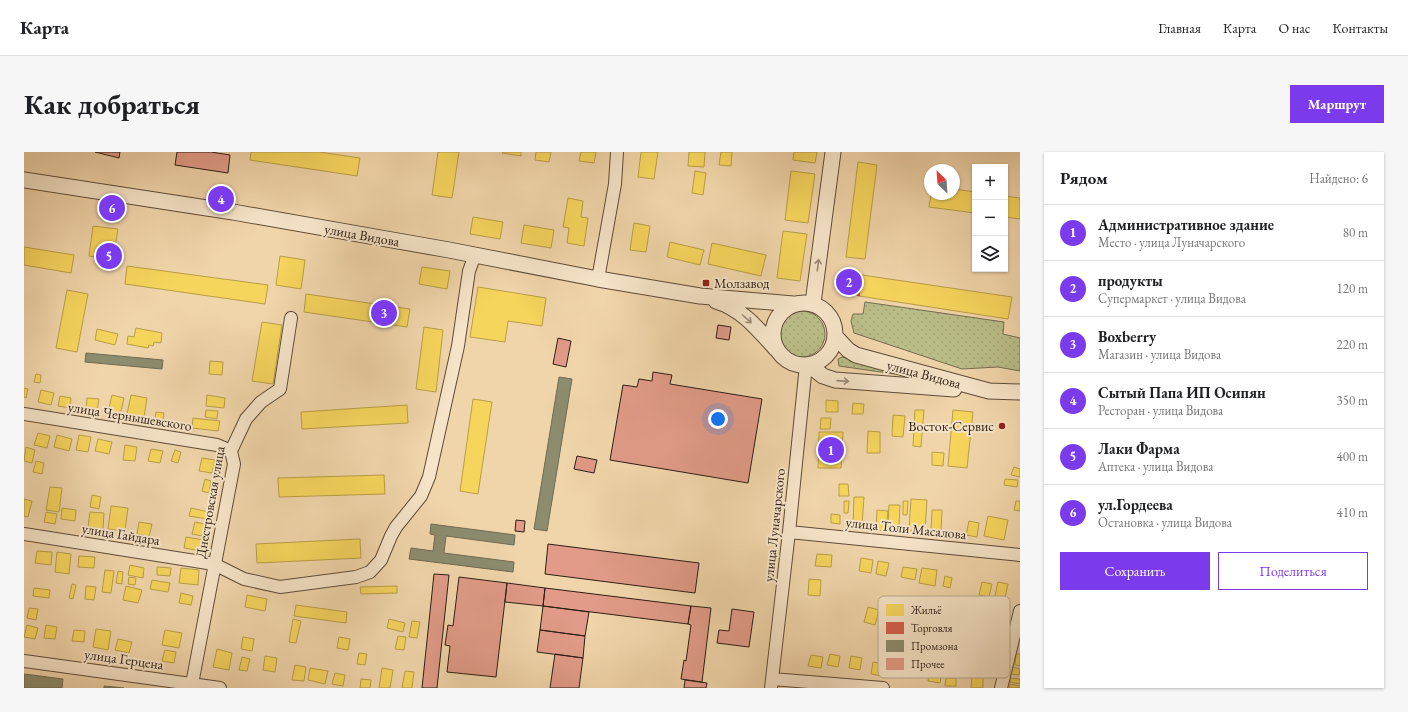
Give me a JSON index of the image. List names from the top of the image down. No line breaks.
{"streets":{"street":["улица Видова","улица Чернышевского","Днестровская улица","улица Луначарского","улица Толи Масалова","улица Гайдара","улица Герцена"]},"crossings":[["улица Видова","улица Луначарского"],["улица Видова","улица Гайдара"],["улица Чернышевского","Днестровская улица"],["Днестровская улица","улица Гайдара"],["Днестровская улица","улица Герцена"],["улица Луначарского","улица Толи Масалова"]],"places":{"transit":["Молзавод"],"other":["Восток-Сервис"]},"legend":["Жильё","Торговля","Промзона","Прочее"],"north":"top left","page":{"header":"Карта","nav":["Главная","Карта","О нас","Контакты"],"buttons":["Маршрут",["Сохранить","Поделиться"]],"title":"Как добраться","heading":["Рядом","Найдено: 6"],"map_buttons":["+","−"],"pins":["4","6","5","2","3","1"],"list":[{"mark":"1","name":"Административное здание","note":"Место · улица Луначарского","value":"80 m"},{"mark":"2","name":"продукты","note":"Супермаркет · улица Видова","value":"120 m"},{"mark":"3","name":"Boxberry","note":"Магазин · улица Видова","value":"220 m"},{"mark":"4","name":"Сытый Папа ИП Осипян","note":"Ресторан · улица Видова","value":"350 m"},{"mark":"5","name":"Лаки Фарма","note":"Аптека · улица Видова","value":"400 m"},{"mark":"6","name":"ул.Гордеева","note":"Остановка · улица Видова","value":"410 m"}]}}
